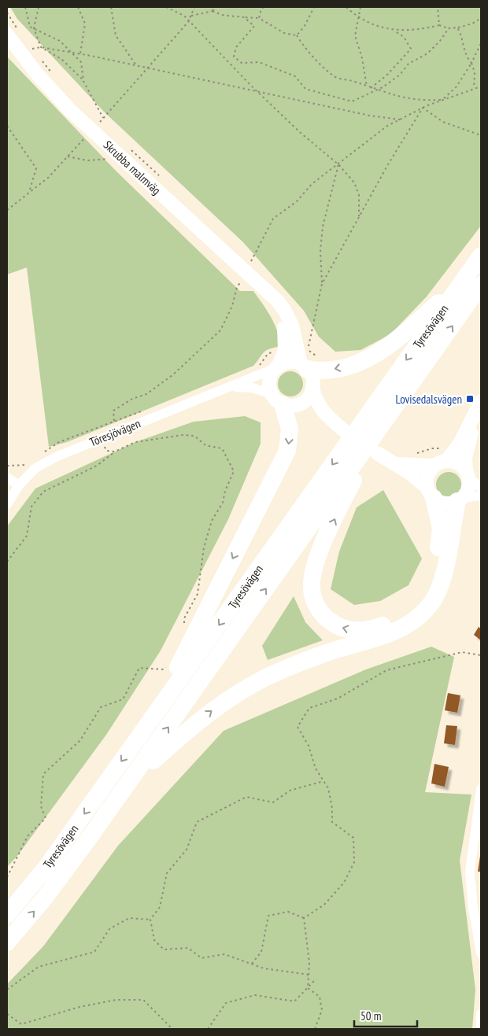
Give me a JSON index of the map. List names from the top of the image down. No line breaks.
{"streets":{"highway":["Tyresövägen"],"street":["Skrubba malmväg","Töresjövägen"]},"crossings":[["Skrubba malmväg","Töresjövägen"]],"places":{"transit":["Lovisedalsvägen"]},"scale_bar":"50 m"}
